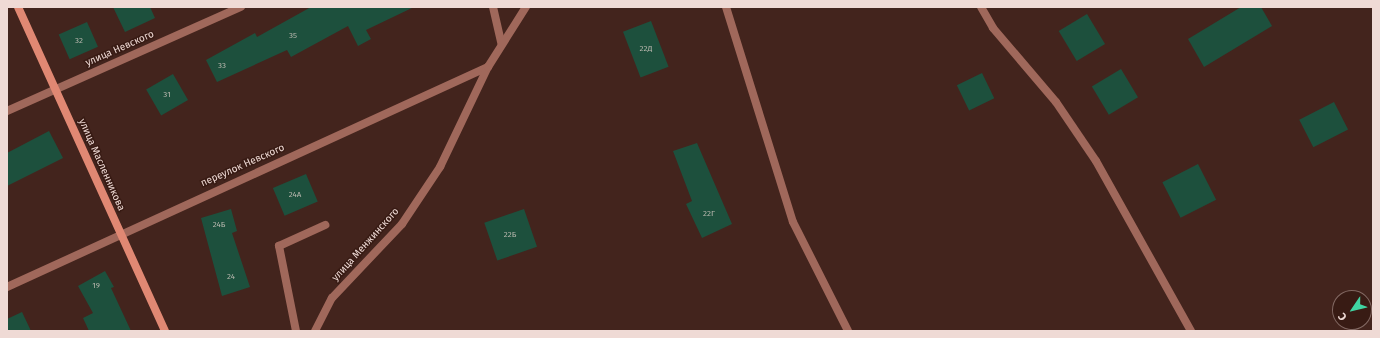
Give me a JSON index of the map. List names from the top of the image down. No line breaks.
{"streets":{"street":["улица Невского","улица Масленникова","переулок Невского","улица Менжинского"]},"crossings":[["улица Невского","улица Масленникова"],["улица Масленникова","переулок Невского"],["переулок Невского","улица Менжинского"]],"house_numbers":["35","32","22Д","33","31","24А","22Г","24Б","22Б","24","19"],"north":"bottom left"}
